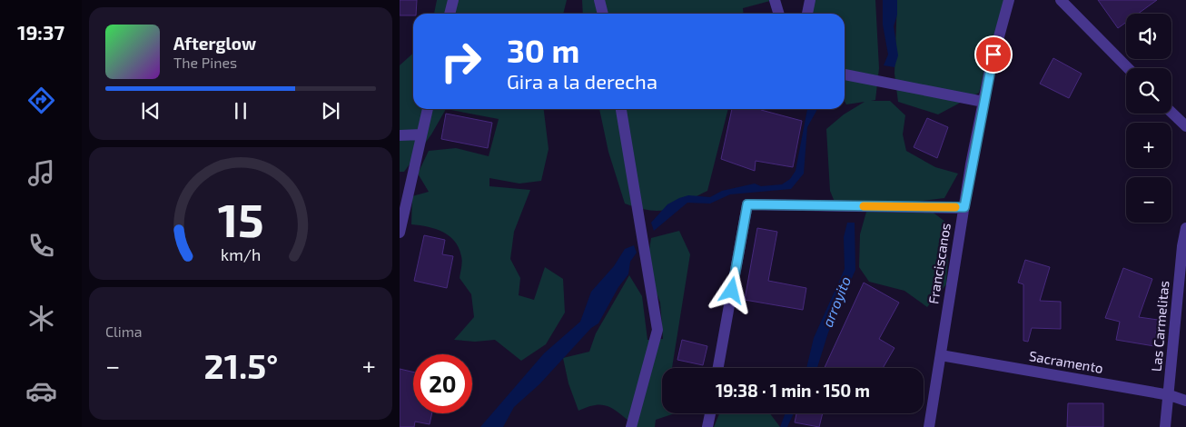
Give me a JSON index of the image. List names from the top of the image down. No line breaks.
{"streets":{"street":["Franciscanos","Las Carmelitas","Sacramento"]},"crossings":[["Franciscanos","Sacramento"],["Las Carmelitas","Sacramento"]],"water":["arroyito"],"page":{"tabs":"19:37","map_buttons":["+","−"],"turn":["30 m","Gira a la derecha"],"song":["Afterglow","The Pines"],"tile":"Clima","heat":["−","21.5°","+"],"limit":"20","trip":"19:38 · 1 min · 150 m","gauge":["15","km/h"]}}
